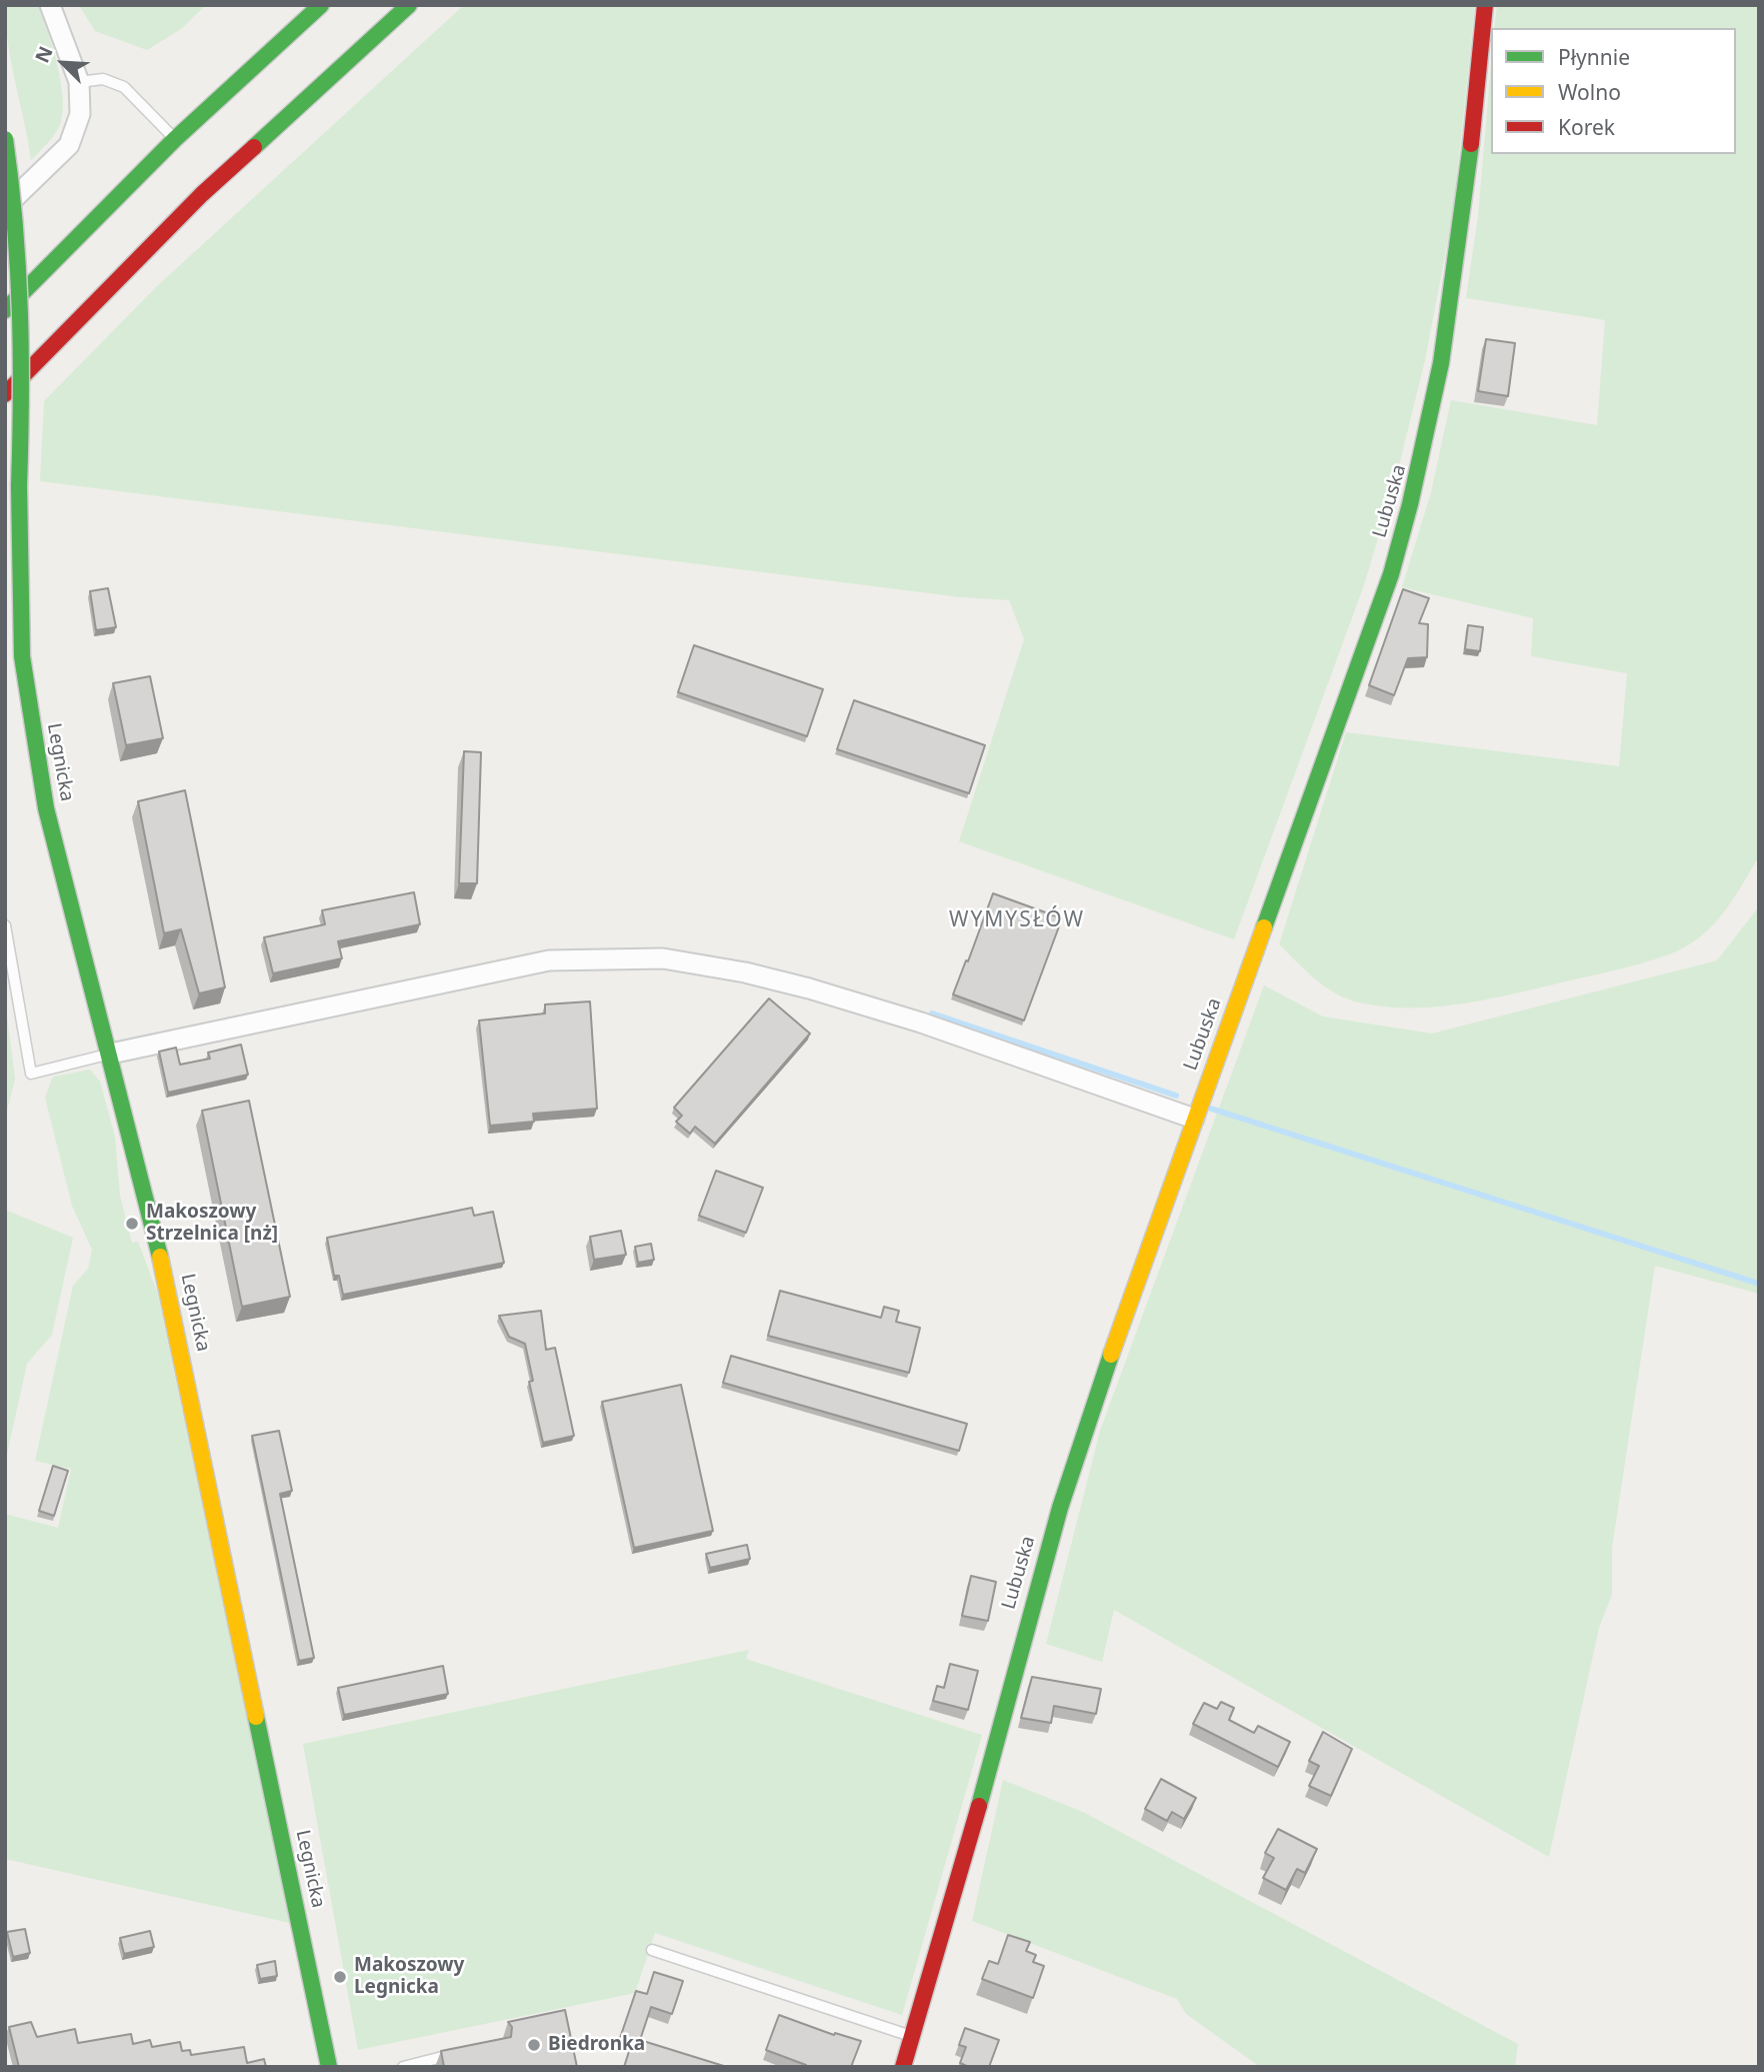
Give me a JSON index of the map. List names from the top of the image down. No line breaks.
{"streets":{"main road":["Lubuska","Legnicka"]},"districts":["WYMYSŁÓW"],"places":["Makoszowy Strzelnica [nż]","Makoszowy Legnicka","Biedronka"],"legend":["Płynnie","Wolno","Korek"],"north":"top left"}
